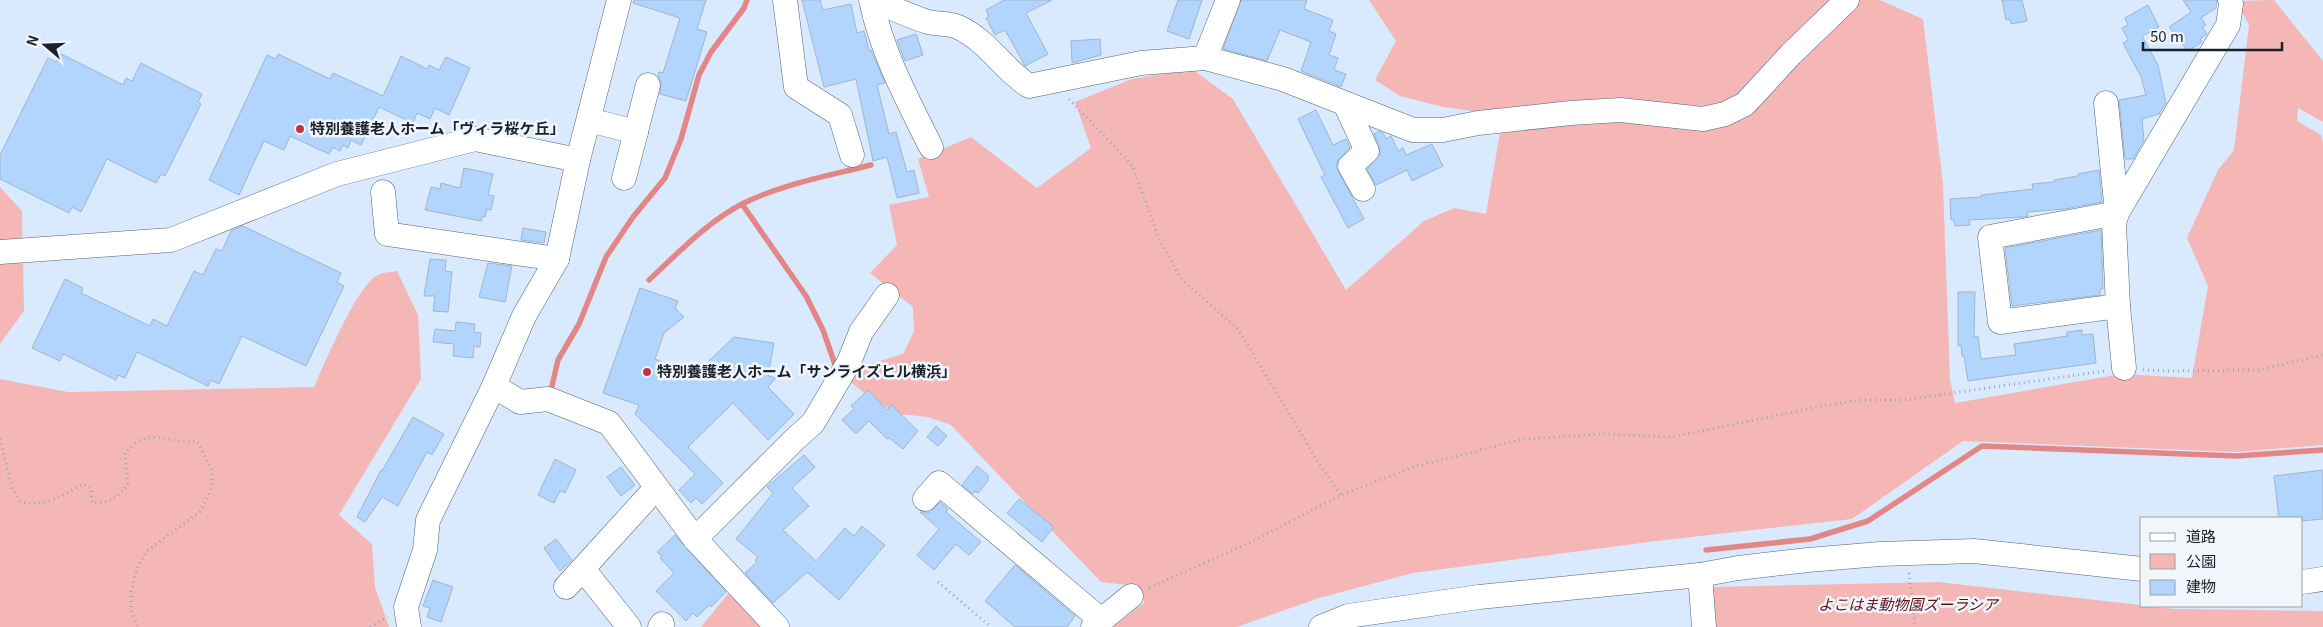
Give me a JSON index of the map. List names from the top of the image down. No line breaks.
{"parks":["よこはま動物園ズーラシア"],"places":["特別養護老人ホーム「ヴィラ桜ケ丘」","特別養護老人ホーム「サンライズヒル横浜」"],"legend":["道路","公園","建物"],"scale_bar":"50 m","north":"left"}
